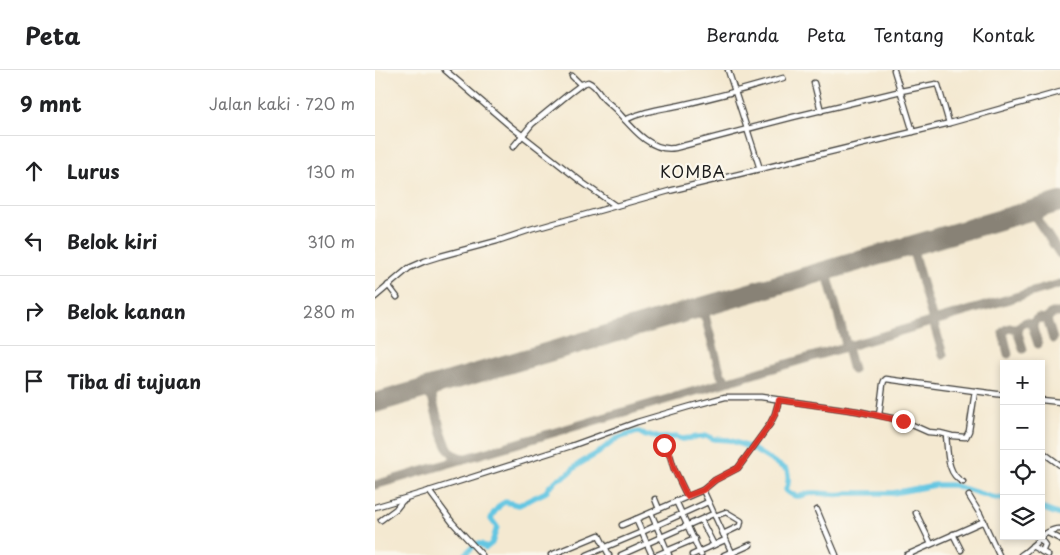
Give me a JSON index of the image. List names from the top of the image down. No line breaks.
{"districts":["KOMBA"],"page":{"header":"Peta","nav":["Beranda","Peta","Tentang","Kontak"],"heading":["9 mnt","Jalan kaki · 720 m"],"list":[["Lurus","130 m"],["Belok kiri","310 m"],["Belok kanan","280 m"],"Tiba di tujuan"],"map_buttons":["+","−"]}}
